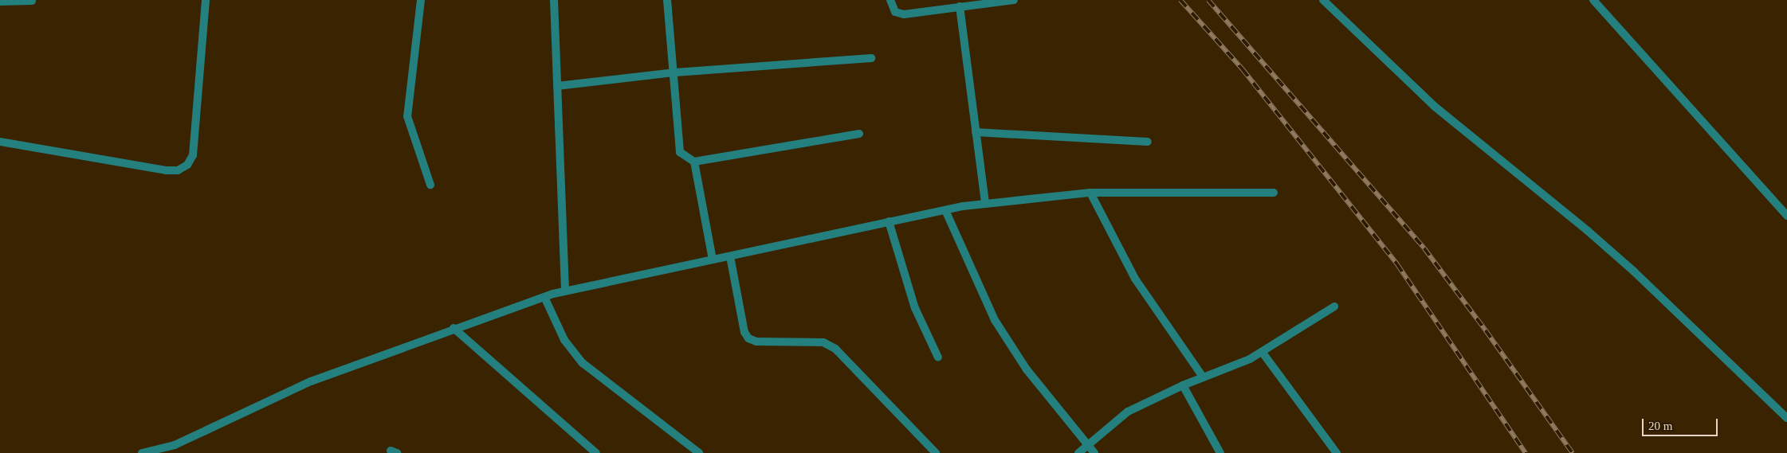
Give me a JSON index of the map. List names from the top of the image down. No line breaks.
{"scale_bar":"20 m"}
